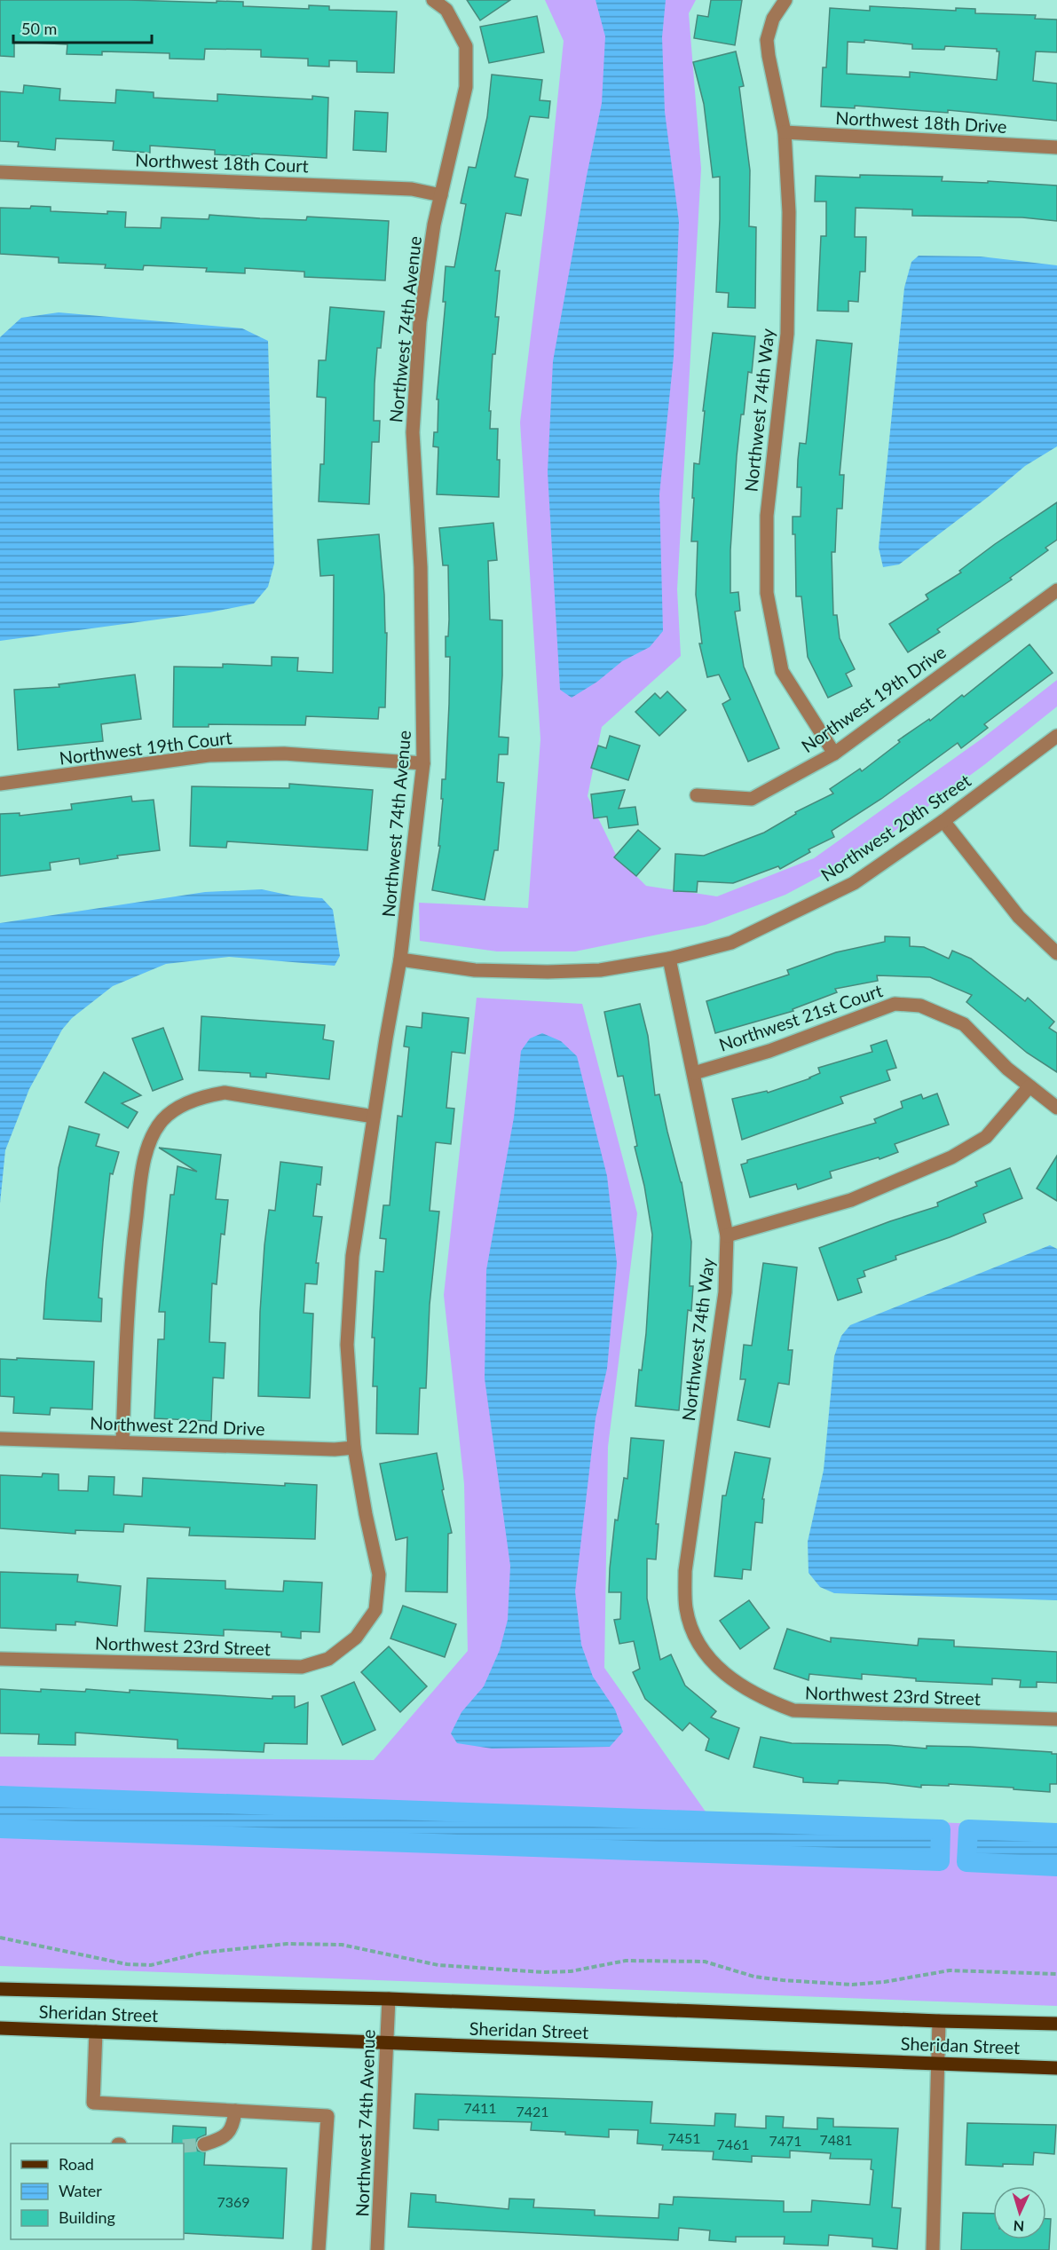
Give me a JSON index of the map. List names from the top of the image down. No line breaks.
{"streets":{"main road":["Sheridan Street"],"street":["Northwest 18th Drive","Northwest 18th Court","Northwest 74th Avenue","Northwest 74th Way","Northwest 19th Drive","Northwest 19th Court","Northwest 20th Street","Northwest 21st Court","Northwest 22nd Drive","Northwest 23rd Street"]},"crossings":[["Northwest 18th Drive","Northwest 74th Way"],["Northwest 18th Court","Northwest 74th Avenue"],["Northwest 74th Avenue","Northwest 19th Court"],["Northwest 74th Avenue","Northwest 20th Street"],["Northwest 74th Avenue","Northwest 22nd Drive"],["Northwest 74th Avenue","Northwest 23rd Street"],["Northwest 74th Avenue","Sheridan Street"],["Northwest 74th Way","Northwest 19th Drive"],["Northwest 74th Way","Northwest 20th Street"],["Northwest 74th Way","Northwest 21st Court"],["Northwest 74th Way","Northwest 23rd Street"]],"house_numbers":["7411","7421","7451","7481","7471","7461","7369"],"legend":["Road","Water","Building"],"scale_bar":"50 m","north":"bottom"}
